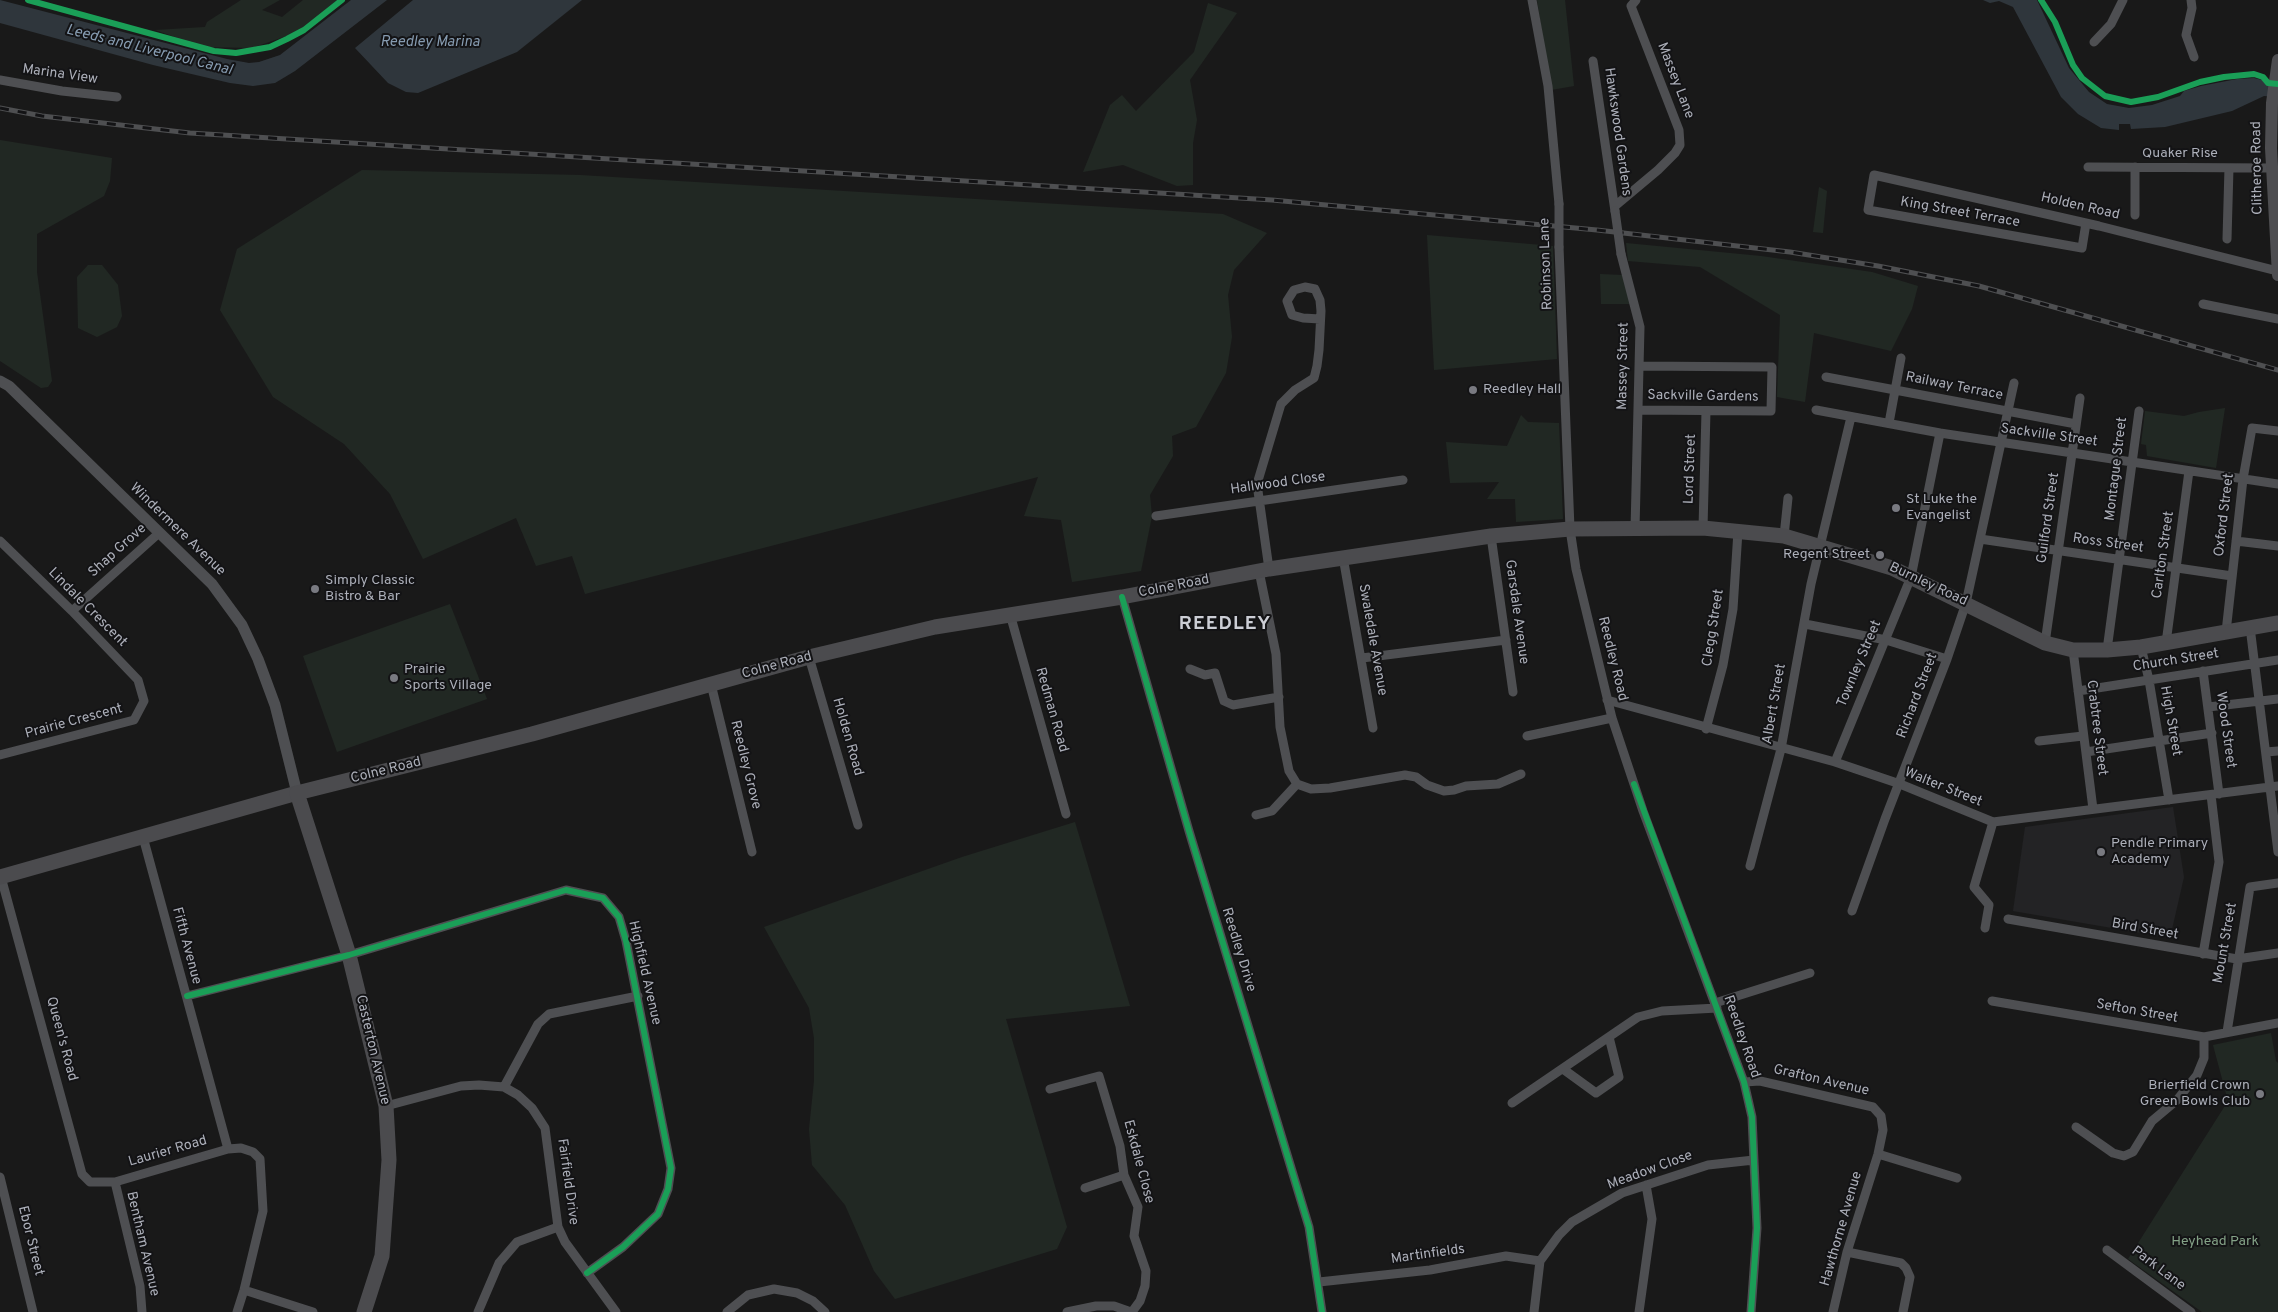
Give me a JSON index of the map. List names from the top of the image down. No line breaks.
{"streets":{"main road":["Clitheroe Road","Burnley Road","Colne Road","Casterton Avenue"],"street":["Marina View","Massey Lane","Hawkswood Gardens","Quaker Rise","Holden Road","King Street Terrace","Robinson Lane","Massey Street","Railway Terrace","Sackville Gardens","Sackville Street","Lord Street","Montague Street","Hallwood Close","Oxford Street","Guilford Street","Windermere Avenue","Ross Street","Shap Grove","Carlton Street","Lindale Crescent","Garsdale Avenue","Clegg Street","Swaledale Avenue","Reedley Road","Church Street","Townley Street","Richard Street","Albert Street","Redman Road","High Street","Prairie Crescent","Crabtree Street","Wood Street","Reedley Grove","Walter Street","Bird Street","Mount Street","Fifth Avenue","Reedley Drive","Highfield Avenue","Sefton Street","Queen's Road","Grafton Avenue","Laurier Road","Eskdale Close","Meadow Close","Fairfield Drive","Hawthorne Avenue","Ebor Street","Bentham Avenue","Martinfields","Park Lane"]},"crossings":[["Massey Lane","Hawkswood Gardens"],["Massey Lane","Massey Street"],["Hawkswood Gardens","Massey Street"],["Quaker Rise","Clitheroe Road"],["Clitheroe Road","Holden Road"],["Holden Road","King Street Terrace"],["Holden Road","Colne Road"],["Robinson Lane","Burnley Road"],["Robinson Lane","Colne Road"],["Robinson Lane","Reedley Road"],["Massey Street","Sackville Gardens"],["Massey Street","Burnley Road"],["Railway Terrace","Guilford Street"],["Railway Terrace","Richard Street"],["Sackville Gardens","Lord Street"],["Sackville Street","Montague Street"],["Sackville Street","Oxford Street"],["Sackville Street","Guilford Street"],["Sackville Street","Carlton Street"],["Sackville Street","Richard Street"],["Sackville Street","Albert Street"],["Lord Street","Burnley Road"],["Montague Street","Ross Street"],["Montague Street","Burnley Road"],["Oxford Street","Ross Street"],["Oxford Street","Burnley Road"],["Guilford Street","Ross Street"],["Guilford Street","Burnley Road"],["Windermere Avenue","Shap Grove"],["Windermere Avenue","Colne Road"],["Windermere Avenue","Casterton Avenue"],["Ross Street","Carlton Street"],["Ross Street","Richard Street"],["Shap Grove","Lindale Crescent"],["Carlton Street","Burnley Road"],["Burnley Road","Colne Road"],["Burnley Road","Clegg Street"],["Burnley Road","Reedley Road"],["Burnley Road","Townley Street"],["Burnley Road","Richard Street"],["Burnley Road","Albert Street"],["Burnley Road","High Street"],["Burnley Road","Crabtree Street"],["Colne Road","Garsdale Avenue"],["Colne Road","Swaledale Avenue"],["Colne Road","Reedley Road"],["Colne Road","Redman Road"],["Colne Road","Reedley Grove"],["Colne Road","Fifth Avenue"],["Colne Road","Reedley Drive"],["Colne Road","Queen's Road"],["Colne Road","Casterton Avenue"],["Lindale Crescent","Prairie Crescent"],["Clegg Street","Walter Street"],["Reedley Road","Walter Street"],["Reedley Road","Grafton Avenue"],["Reedley Road","Meadow Close"],["Church Street","High Street"],["Church Street","Crabtree Street"],["Church Street","Wood Street"],["Townley Street","Walter Street"],["Richard Street","Walter Street"],["Albert Street","Walter Street"],["High Street","Walter Street"],["Crabtree Street","Walter Street"],["Wood Street","Walter Street"],["Wood Street","Bird Street"],["Bird Street","Mount Street"],["Mount Street","Sefton Street"],["Fifth Avenue","Highfield Avenue"],["Fifth Avenue","Laurier Road"],["Reedley Drive","Martinfields"],["Highfield Avenue","Casterton Avenue"],["Highfield Avenue","Fairfield Drive"],["Queen's Road","Laurier Road"],["Queen's Road","Bentham Avenue"],["Casterton Avenue","Fairfield Drive"],["Grafton Avenue","Hawthorne Avenue"],["Laurier Road","Bentham Avenue"],["Meadow Close","Martinfields"]],"districts":["REEDLEY"],"water":["Reedley Marina","Leeds and Liverpool Canal"],"parks":["Heyhead Park"],"places":["Reedley Hall","St Luke the Evangelist","Regent Street","Simply Classic Bistro & Bar","Prairie Sports Village","Pendle Primary Academy","Brierfield Crown Green Bowls Club"]}
